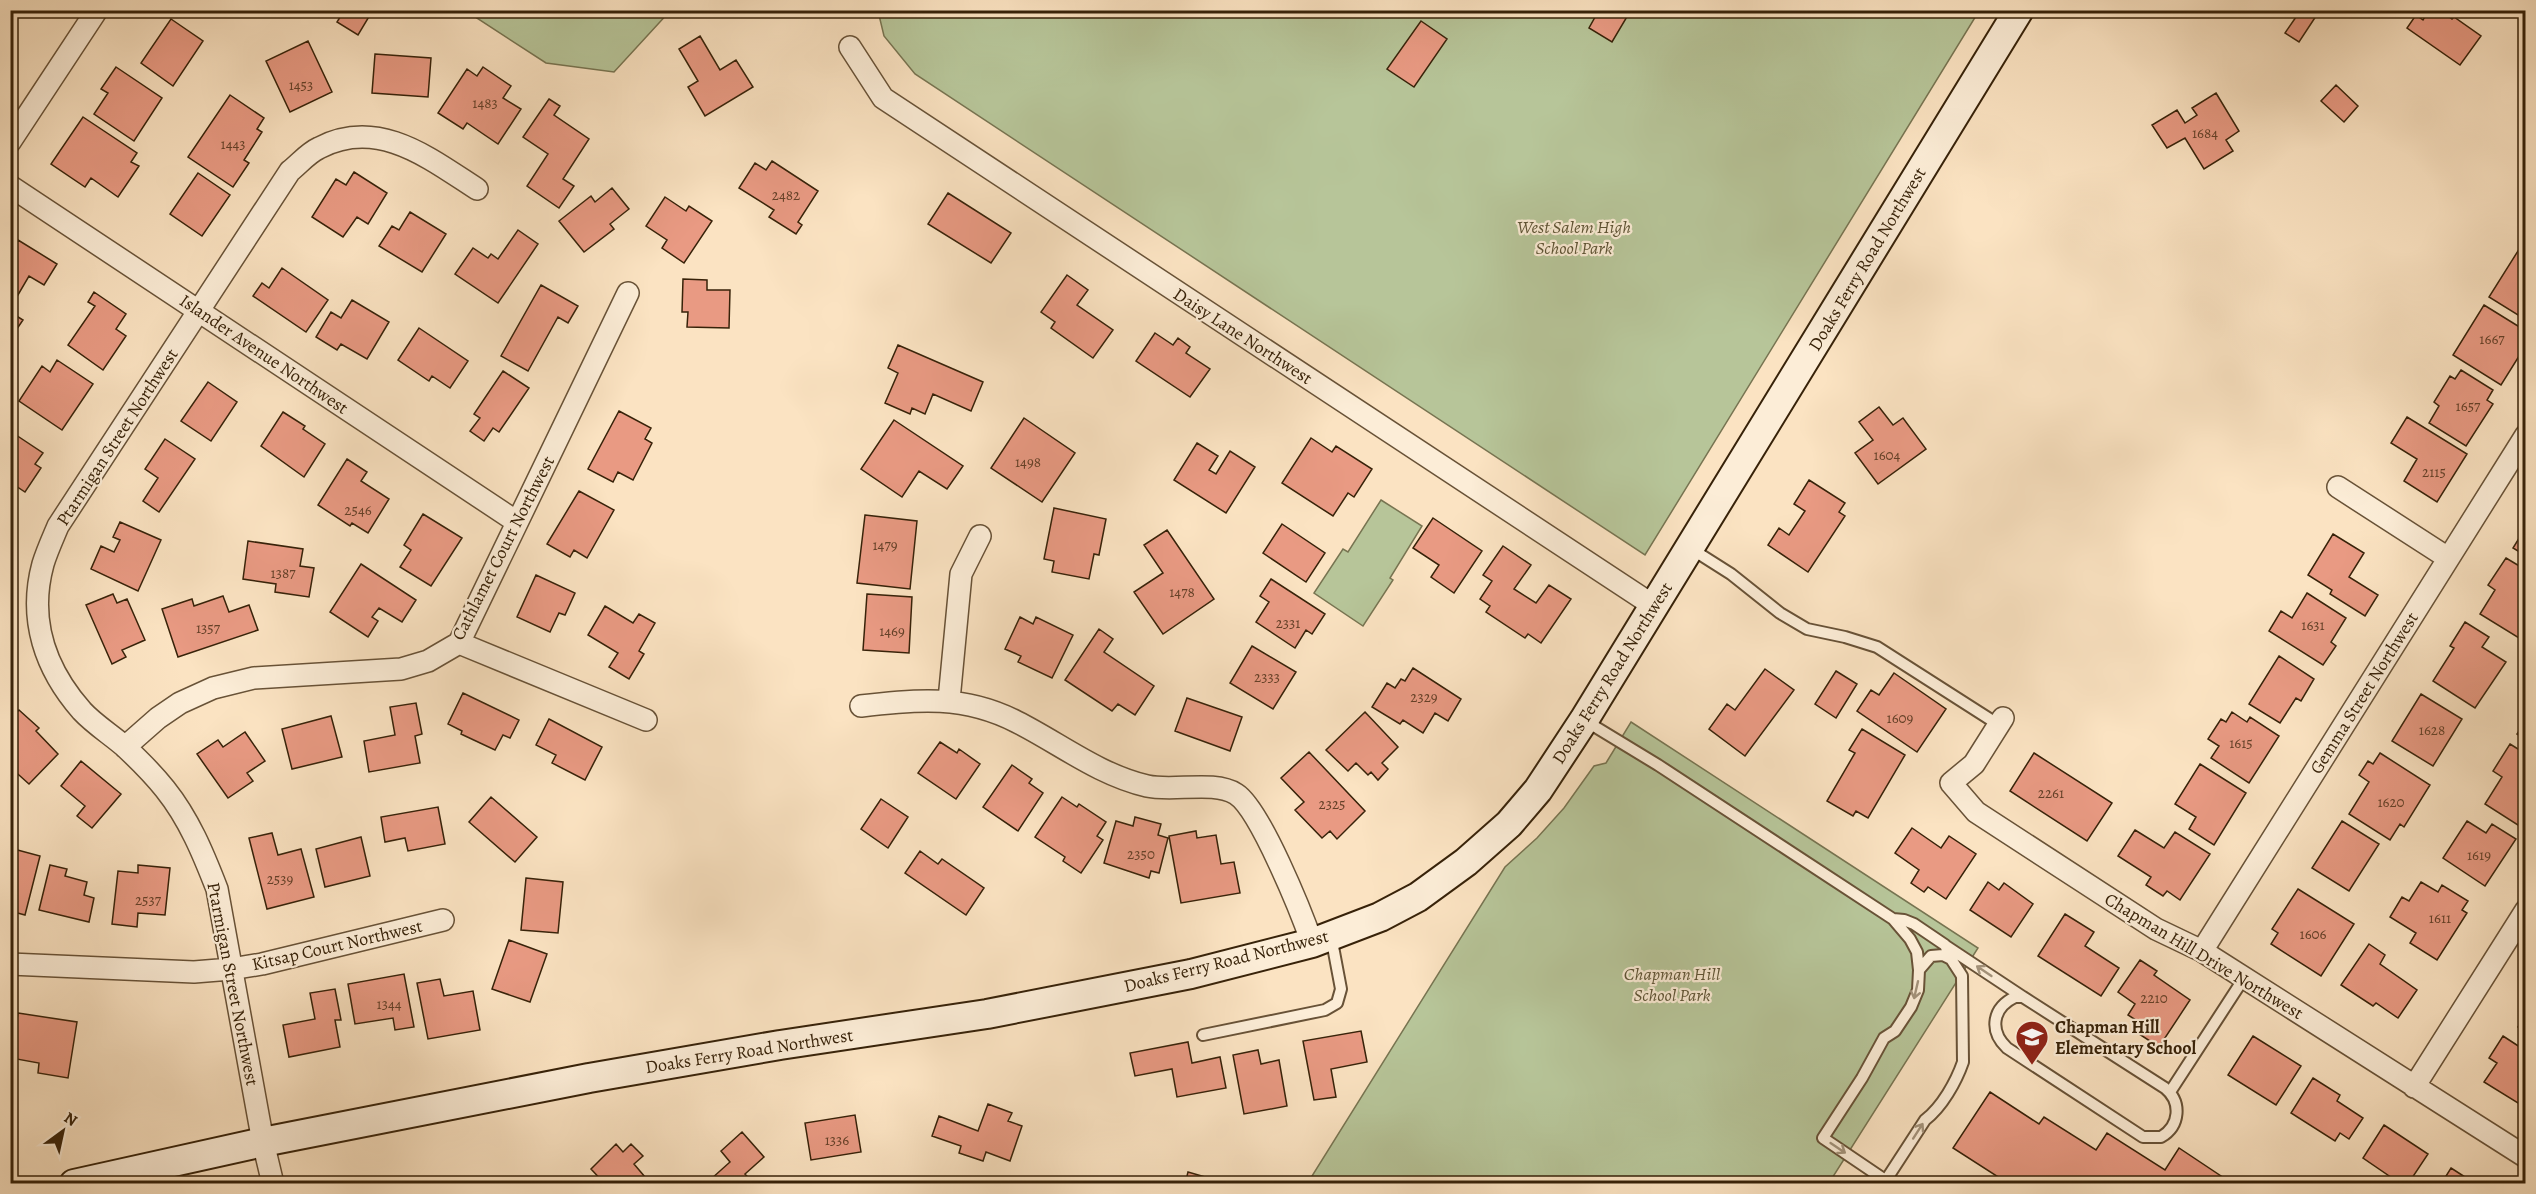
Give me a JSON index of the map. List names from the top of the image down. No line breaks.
{"streets":{"main road":["Doaks Ferry Road Northwest"],"street":["Daisy Lane Northwest","Islander Avenue Northwest","Ptarmigan Street Northwest","Cathlamet Court Northwest","Gemma Street Northwest","Kitsap Court Northwest","Chapman Hill Drive Northwest"]},"crossings":[["Doaks Ferry Road Northwest","Daisy Lane Northwest"],["Doaks Ferry Road Northwest","Ptarmigan Street Northwest"],["Islander Avenue Northwest","Ptarmigan Street Northwest"],["Islander Avenue Northwest","Cathlamet Court Northwest"],["Ptarmigan Street Northwest","Cathlamet Court Northwest"],["Ptarmigan Street Northwest","Kitsap Court Northwest"],["Gemma Street Northwest","Chapman Hill Drive Northwest"]],"parks":["West Salem High School Park","Chapman Hill School Park"],"places":{"school or university":["Chapman Hill Elementary School"]},"house_numbers":["1453","1483","1684","1443","2482","1667","1657","1604","1498","2115","2546","1479","1387","1478","2331","1631","1357","1469","2333","2329","1609","1628","1615","2261","1620","2325","2350","1619","2539","2537","1611","1606","2210","1344","1336"],"north":"top right"}
